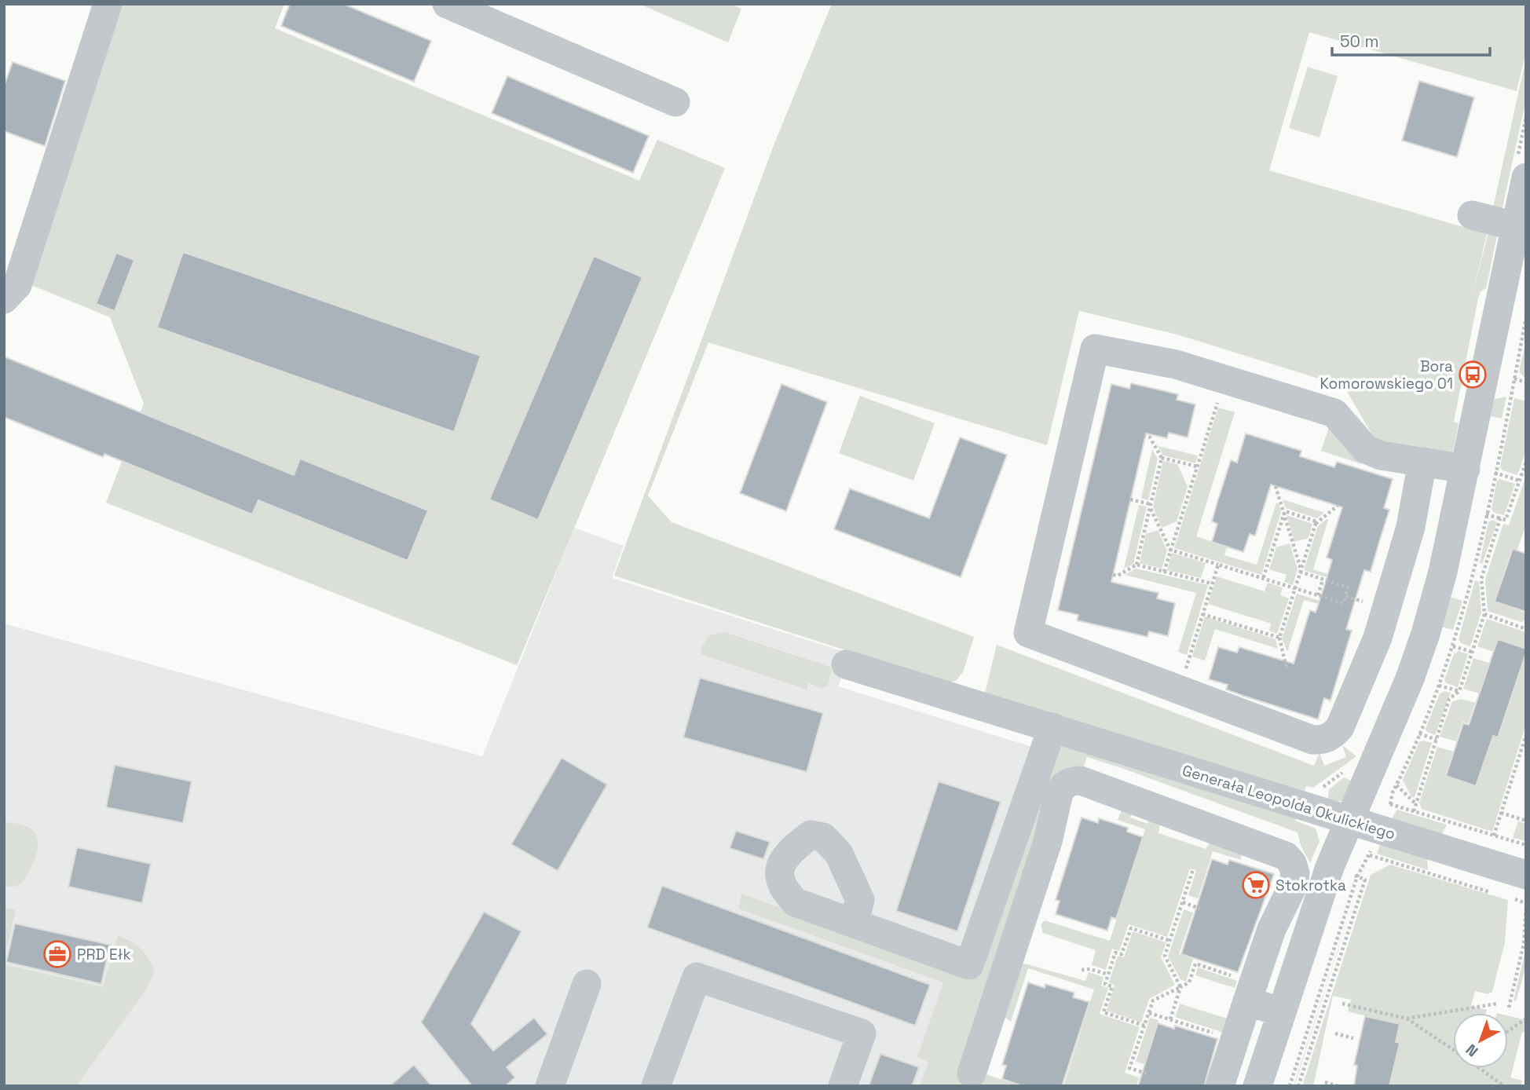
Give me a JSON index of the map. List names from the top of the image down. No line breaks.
{"streets":{"street":["Generała Leopolda Okulickiego"]},"places":{"bus stop":["Bora Komorowskiego 01"],"supermarket":["Stokrotka"],"office":["PRD Ełk"]},"scale_bar":"50 m","north":"bottom left"}
